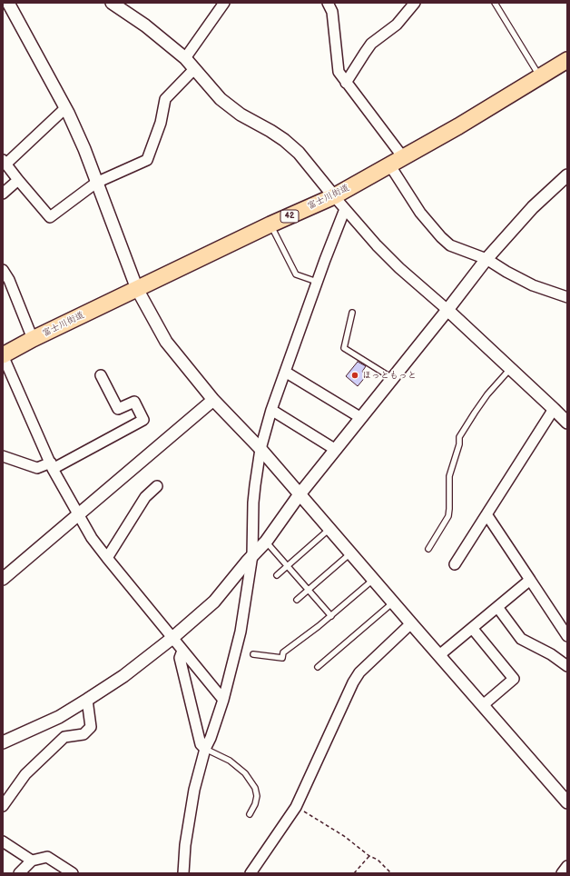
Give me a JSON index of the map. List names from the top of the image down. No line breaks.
{"streets":{"main road":["富士川街道","42"]},"places":["ほっともっと"]}
